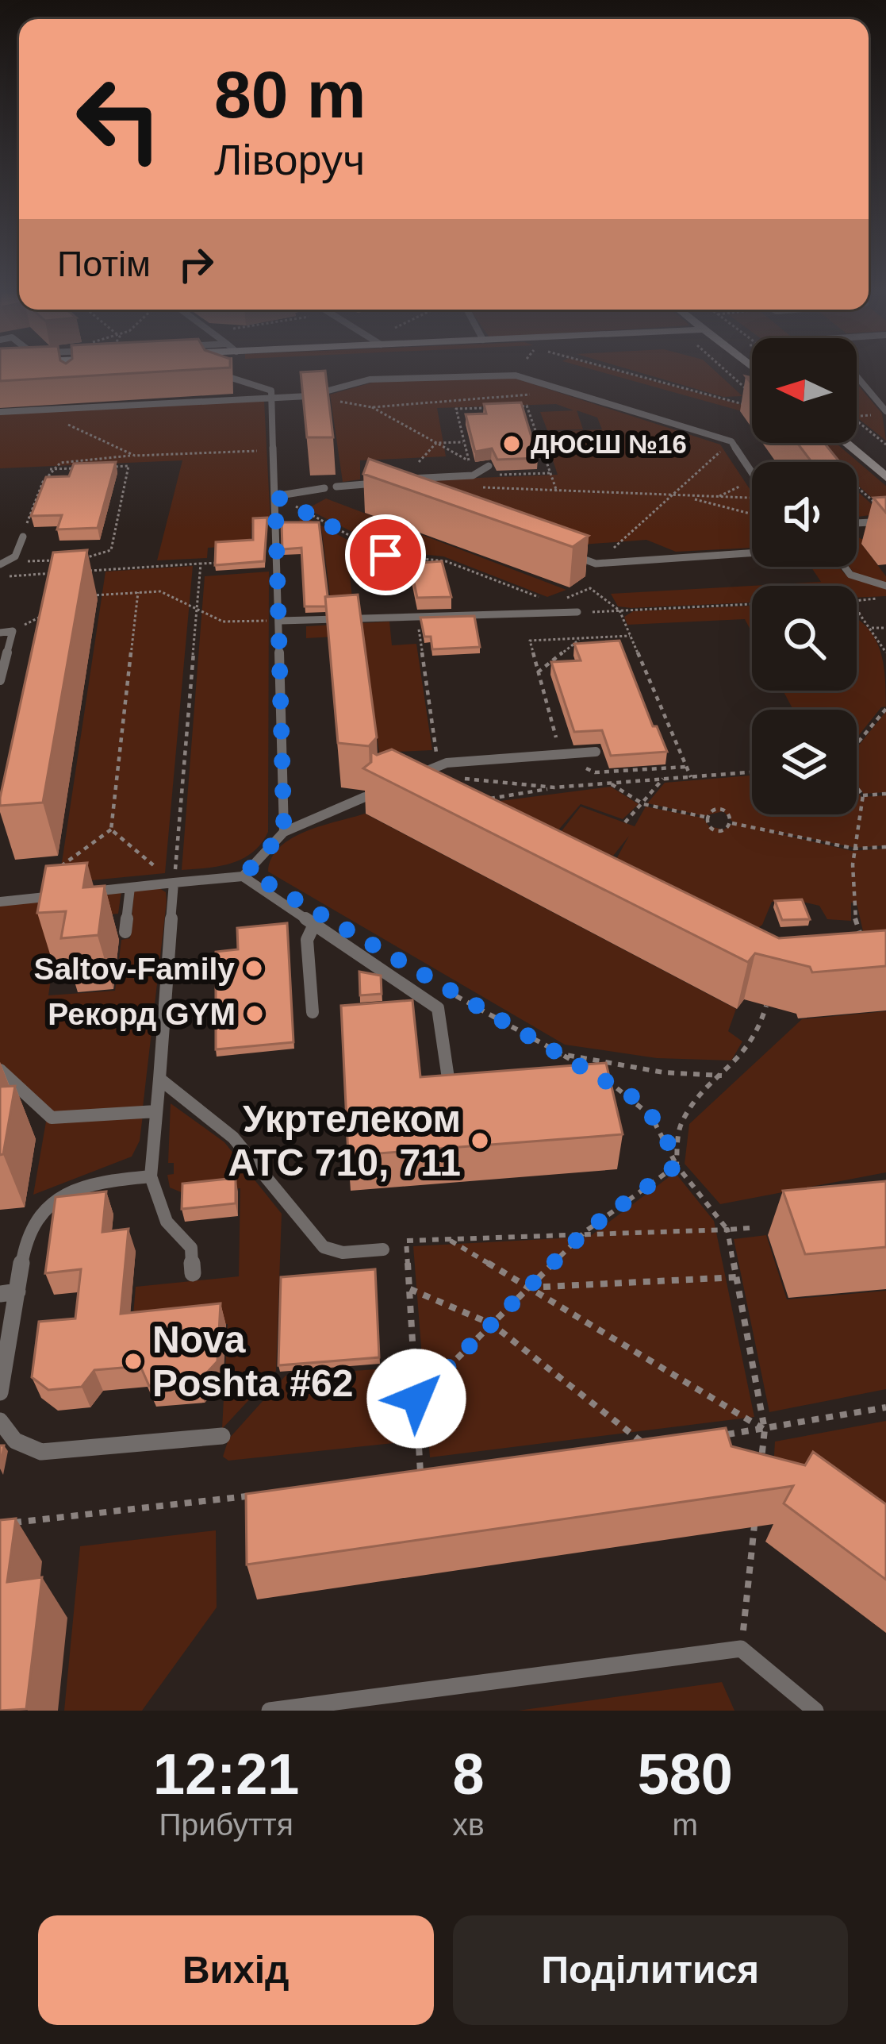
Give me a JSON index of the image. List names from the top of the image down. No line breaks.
{"places":["ДЮСШ №16","Saltov-Family","Рекорд GYM","Укртелеком АТС 710, 711","Nova Poshta #62"],"north":"left","page":{"turn":["80 m","Ліворуч"],"then":"Потім","eta":["12:21","Прибуття","8","хв","580","m"],"buttons":["Вихід","Поділитися"]}}
